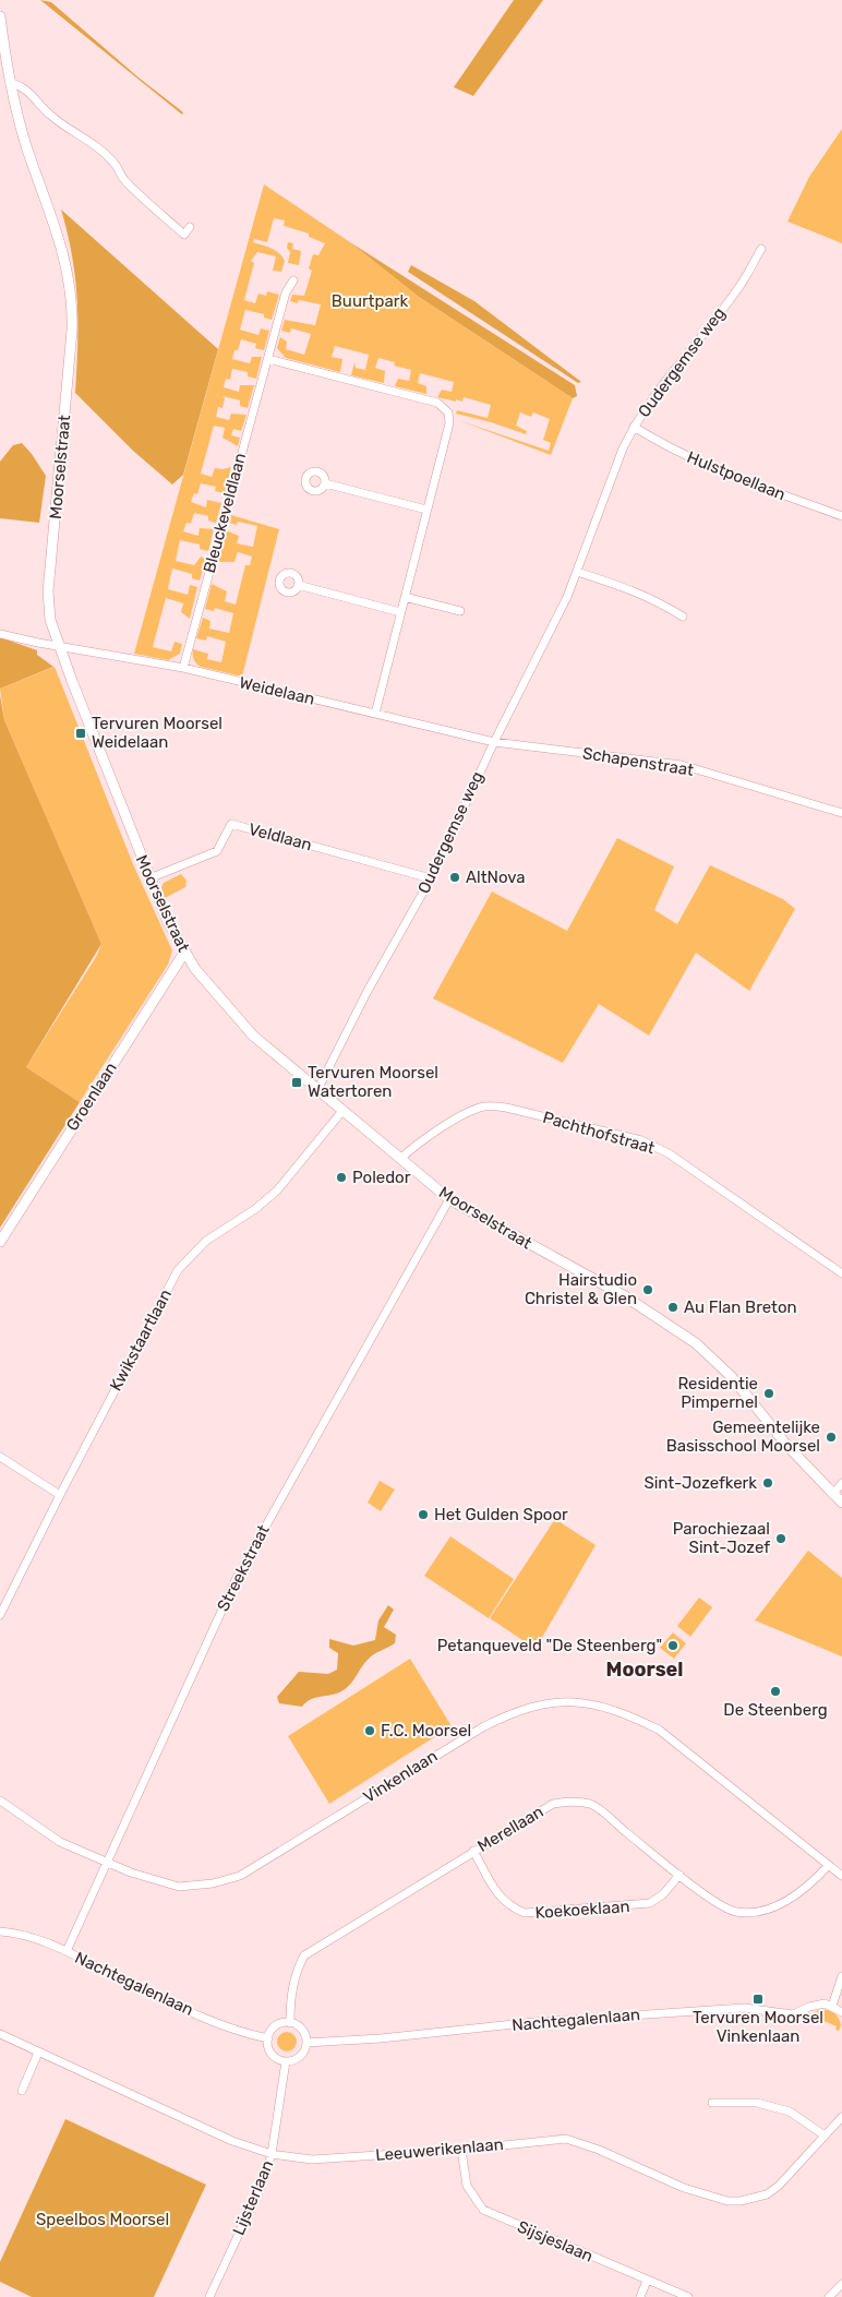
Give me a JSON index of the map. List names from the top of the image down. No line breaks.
{"streets":{"street":["Oudergemse weg","Moorselstraat","Hulstpoellaan","Bleuckeveldlaan","Weidelaan","Schapenstraat","Veldlaan","Groenlaan","Pachthofstraat","Kwikstaartlaan","Streekstraat","Vinkenlaan","Merellaan","Koekoeklaan","Nachtegalenlaan","Leeuwerikenlaan","Lijsterlaan","Sijsjeslaan"]},"crossings":[["Oudergemse weg","Moorselstraat"],["Oudergemse weg","Hulstpoellaan"],["Oudergemse weg","Weidelaan"],["Oudergemse weg","Schapenstraat"],["Oudergemse weg","Veldlaan"],["Moorselstraat","Weidelaan"],["Moorselstraat","Veldlaan"],["Moorselstraat","Groenlaan"],["Moorselstraat","Pachthofstraat"],["Moorselstraat","Kwikstaartlaan"],["Moorselstraat","Streekstraat"],["Bleuckeveldlaan","Weidelaan"],["Weidelaan","Schapenstraat"],["Streekstraat","Vinkenlaan"],["Streekstraat","Nachtegalenlaan"],["Vinkenlaan","Merellaan"],["Merellaan","Koekoeklaan"],["Merellaan","Nachtegalenlaan"],["Merellaan","Lijsterlaan"],["Nachtegalenlaan","Lijsterlaan"],["Leeuwerikenlaan","Lijsterlaan"],["Leeuwerikenlaan","Sijsjeslaan"]],"districts":["Moorsel"],"parks":["Buurtpark","Speelbos Moorsel"],"places":{"transit":["Tervuren Moorsel Weidelaan","Tervuren Moorsel Watertoren","Tervuren Moorsel Vinkenlaan"],"other":["AltNova","Poledor","Hairstudio Christel & Glen","Au Flan Breton","Residentie Pimpernel","Gemeentelijke Basisschool Moorsel","Sint-Jozefkerk","Het Gulden Spoor","Parochiezaal Sint-Jozef","Petanqueveld \"De Steenberg\"","De Steenberg","F.C. Moorsel"]}}
